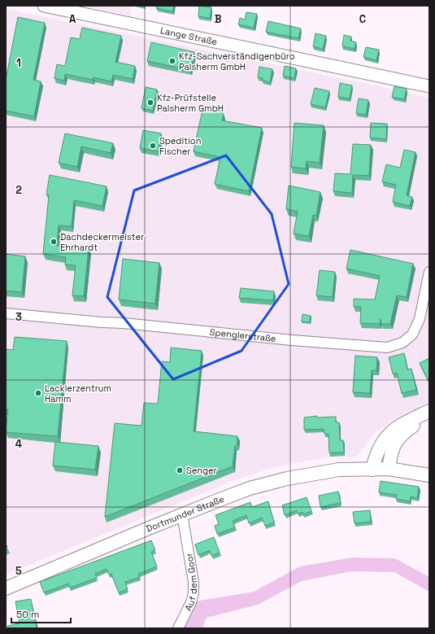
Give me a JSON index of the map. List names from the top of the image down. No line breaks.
{"streets":{"main road":["Dortmunder Straße"],"street":["Lange Straße","Spenglerstraße","Auf dem Goor"]},"crossings":[["Dortmunder Straße","Auf dem Goor"]],"places":["Kfz-Sachverständigenbüro Palsherm GmbH","Kfz-Prüfstelle Palsherm GmbH","Spedition Fischer","Dachdeckermeister Ehrhardt","Lackierzentrum Hamm","Senger"],"scale_bar":"50 m","grid":{"columns":["A","B","C"],"rows":["1","2","3","4","5"]}}
